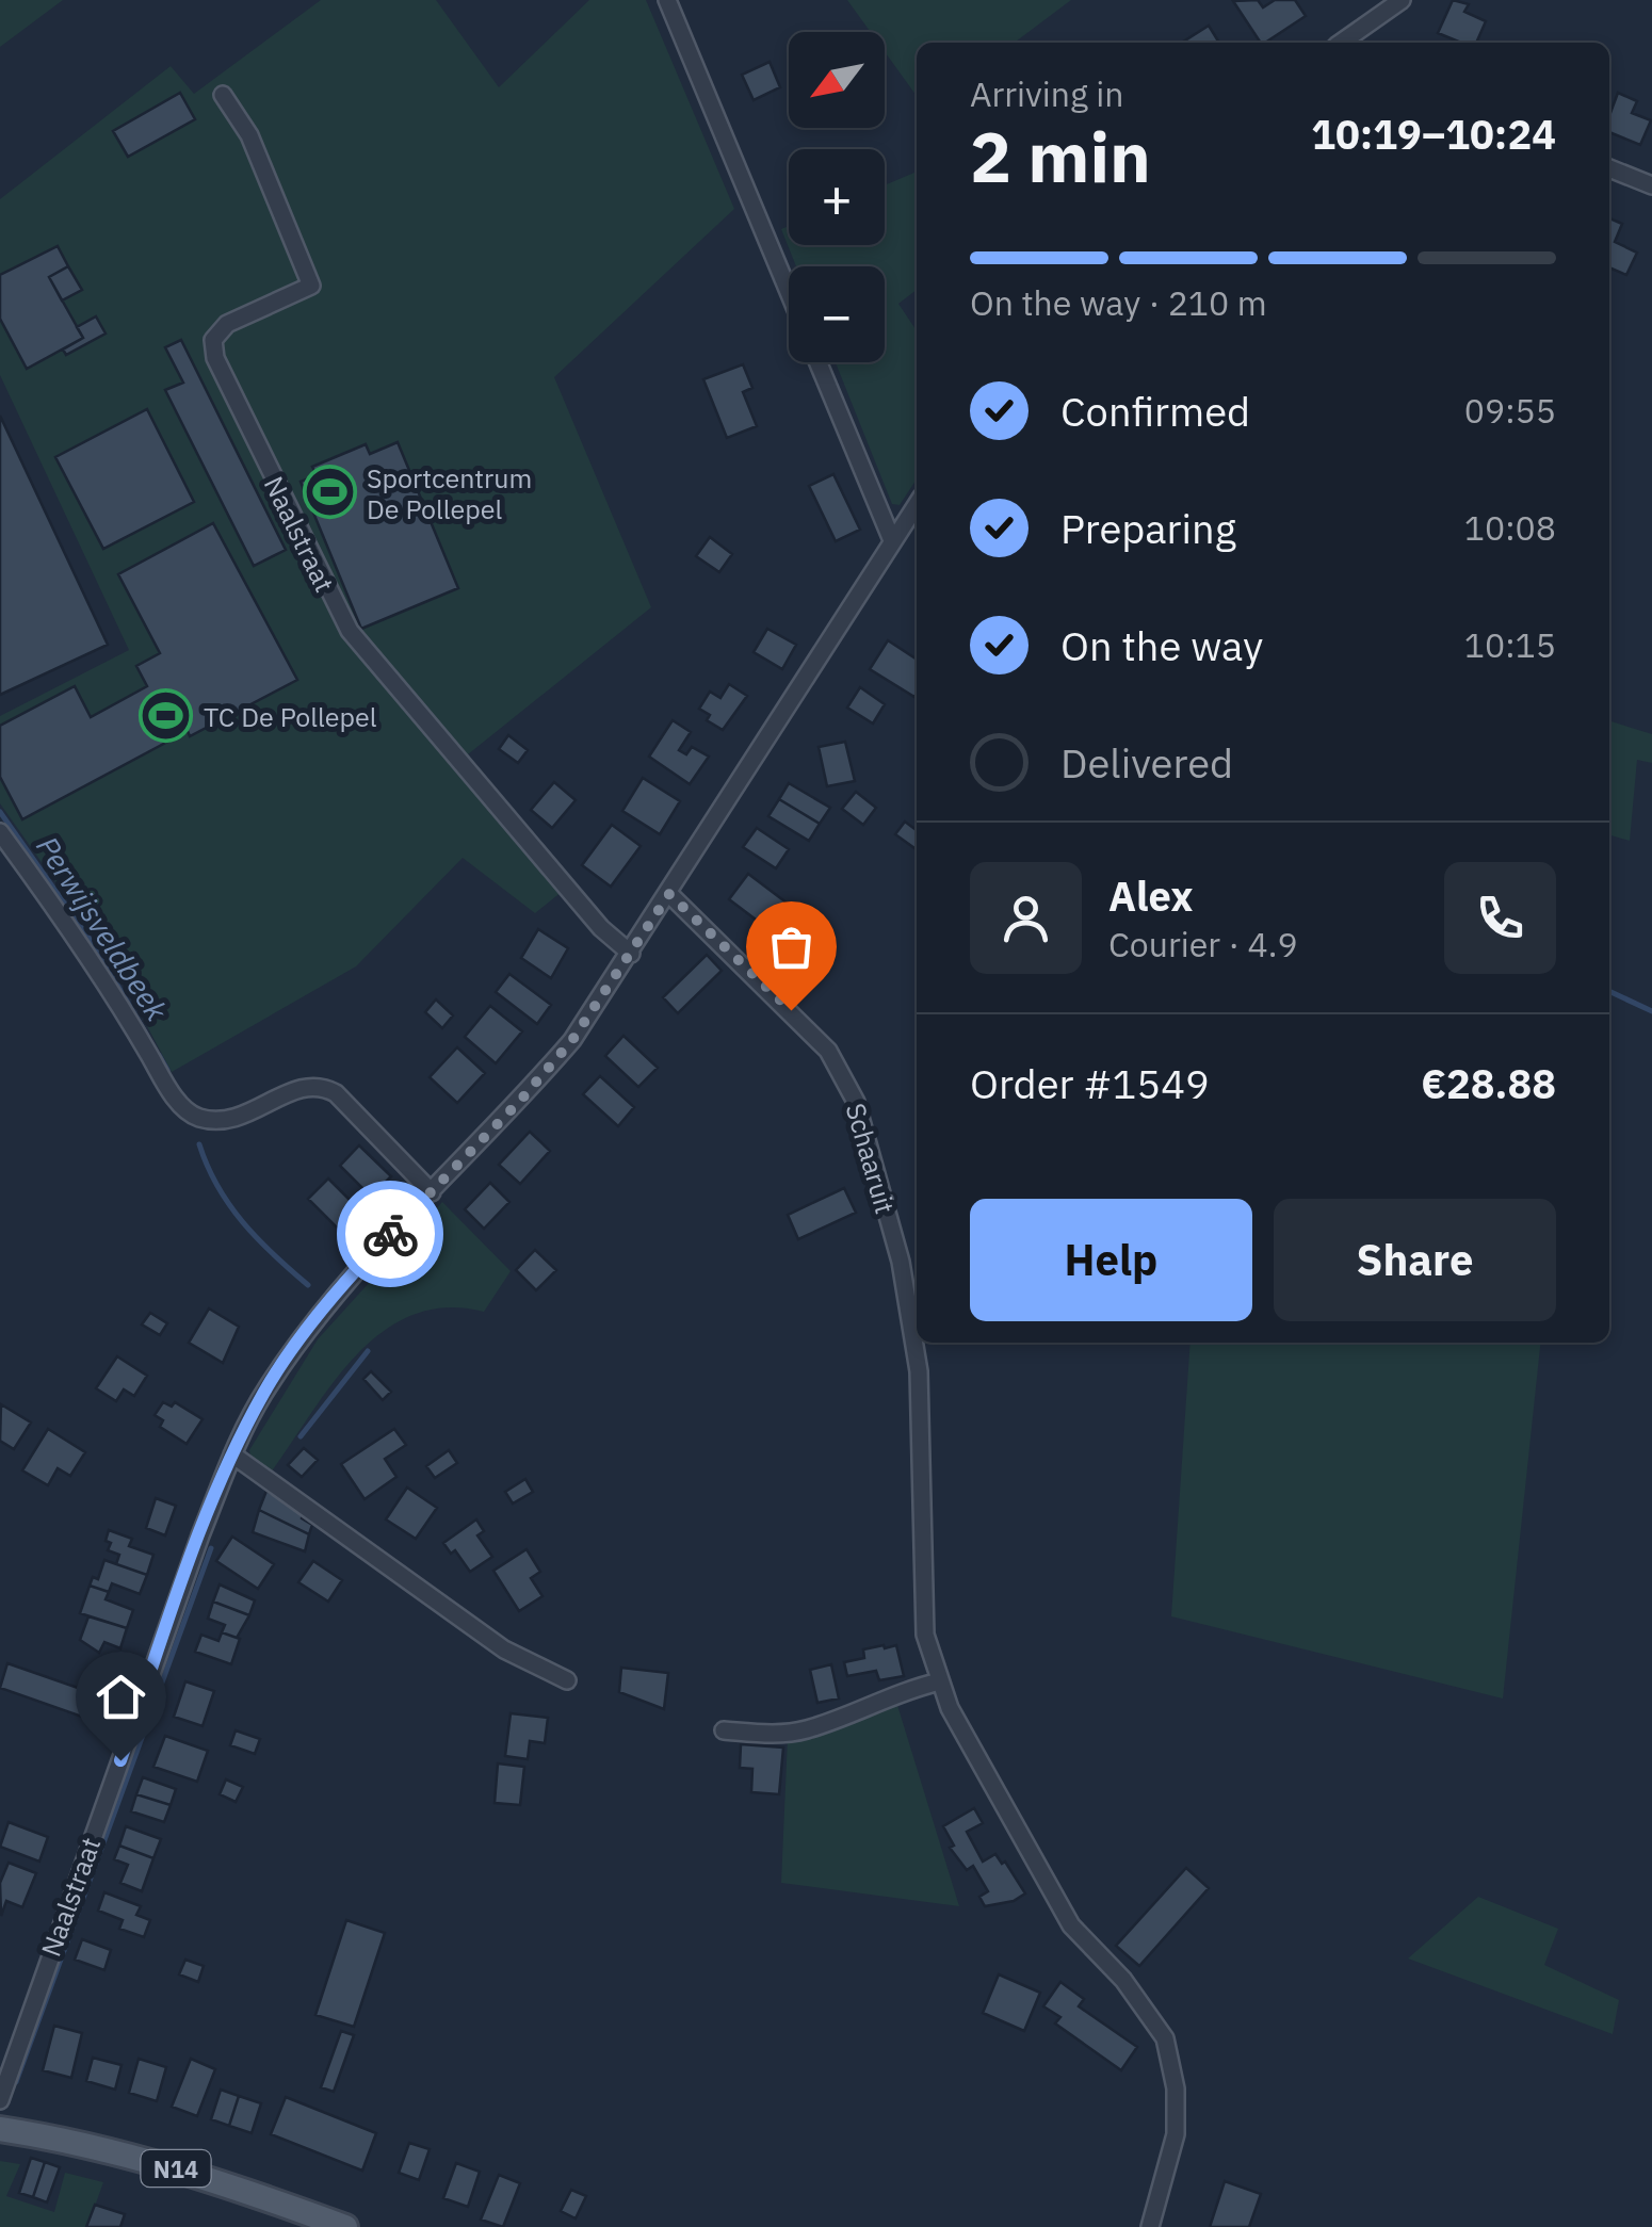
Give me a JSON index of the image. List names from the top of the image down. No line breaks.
{"streets":{"main road":["N14"],"street":["Naalstraat","Schaaruit"]},"crossings":[["Naalstraat","Schaaruit"]],"water":["Perwijsveldbeek"],"places":{"sports":["Sportcentrum De Pollepel","TC De Pollepel"]},"north":"bottom left","page":{"map_buttons":["+","−"],"heading":["2 min","Arriving in","10:19–10:24"],"panel":["Alex","Courier · 4.9","Order #1549","€28.88"],"bar":"On the way · 210 m","list":[["Confirmed","09:55"],["Preparing","10:08"],["On the way","10:15"],"Delivered"],"buttons":["Help","Share"]}}
